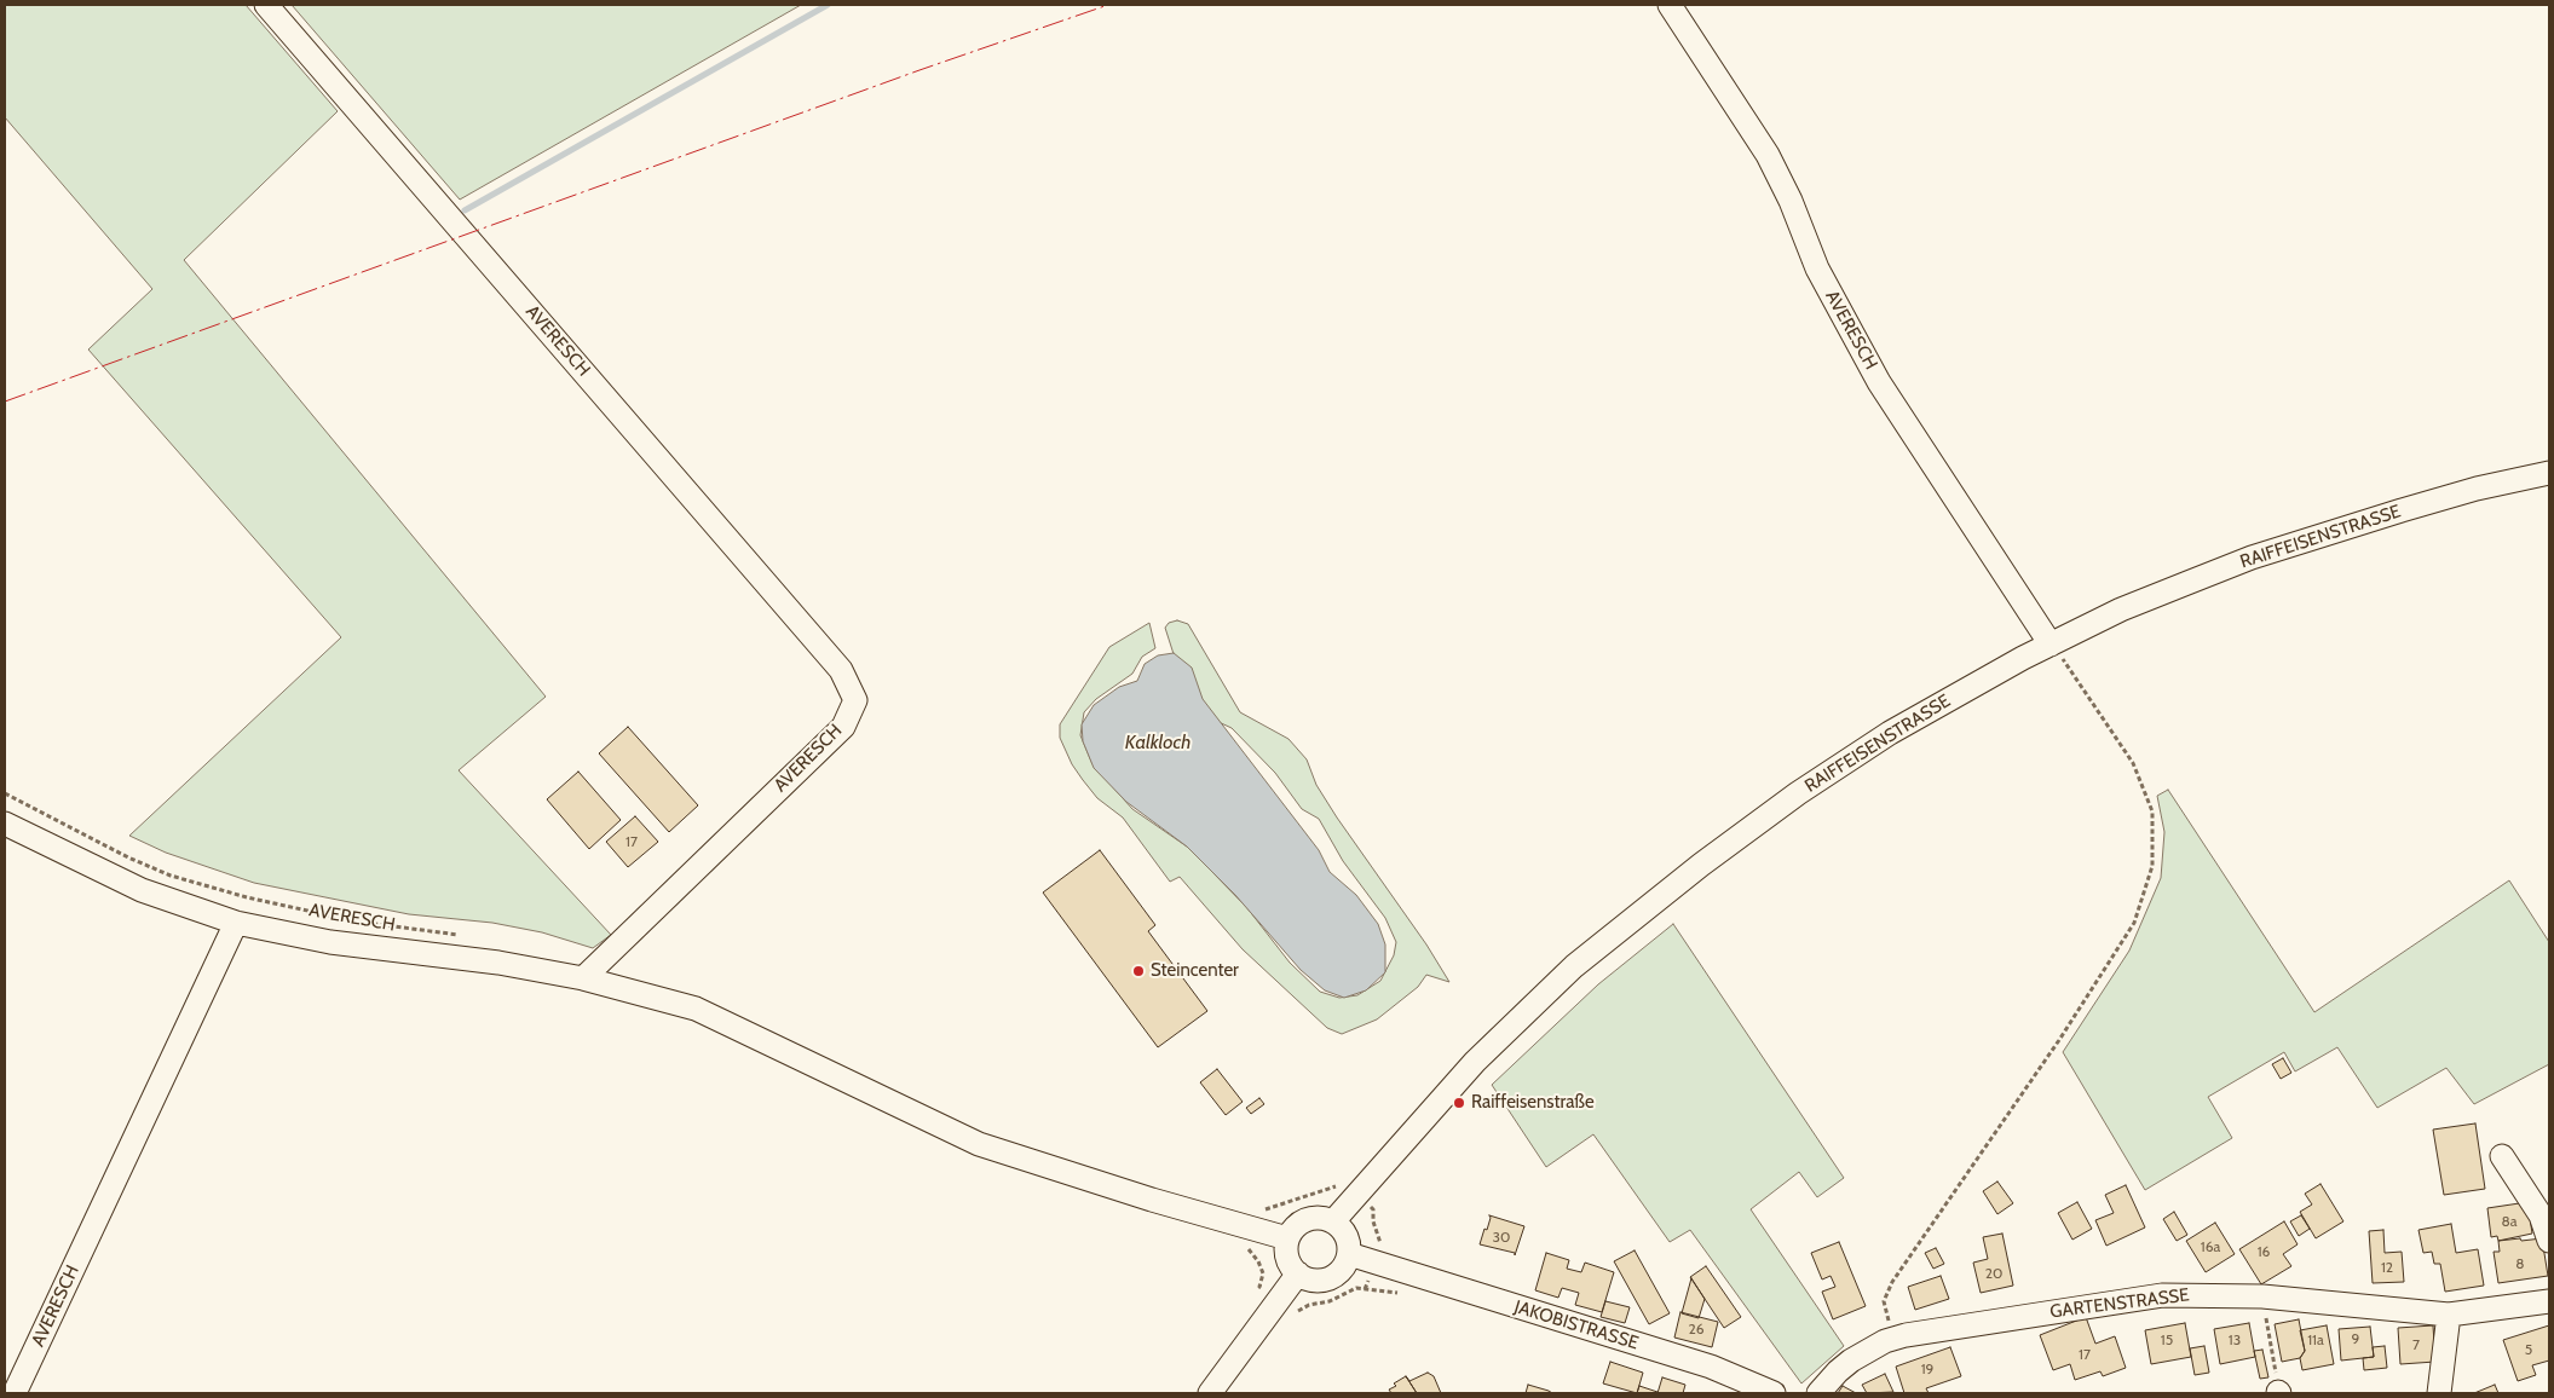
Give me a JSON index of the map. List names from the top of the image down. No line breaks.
{"streets":{"street":["AVERESCH","RAIFFEISENSTRASSE","GARTENSTRASSE","JAKOBISTRASSE"]},"crossings":[["AVERESCH","RAIFFEISENSTRASSE"],["RAIFFEISENSTRASSE","JAKOBISTRASSE"]],"water":["Kalkloch"],"places":["Steincenter","Raiffeisenstraße"],"house_numbers":["17","8a","30","16a","16","8","12","20","26","9","15","13","11a","7","5","17","19"]}
